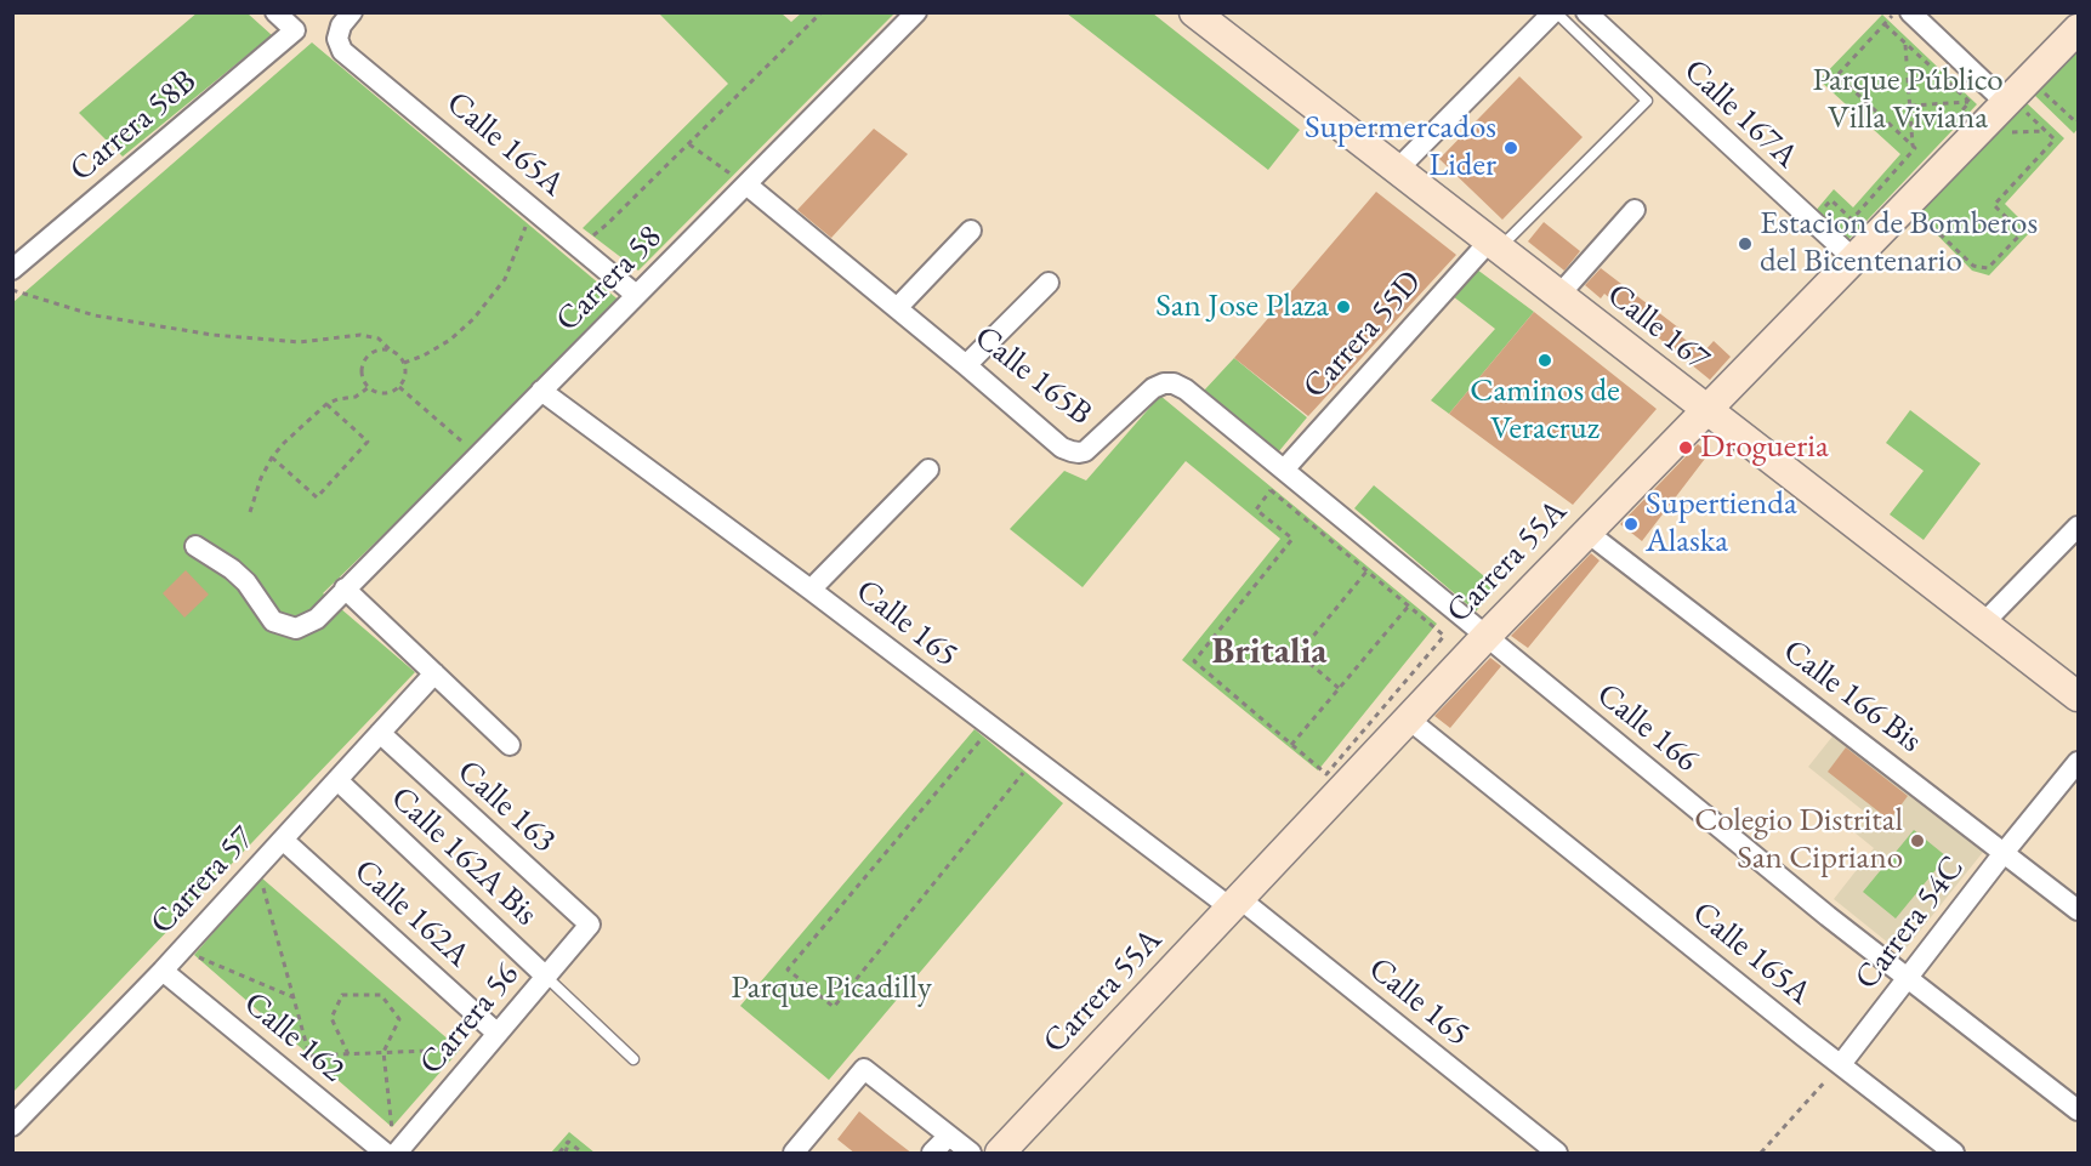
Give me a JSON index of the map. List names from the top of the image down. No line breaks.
{"streets":{"street":["Calle 167A","Carrera 58B","Calle 165A","Carrera 58","Calle 167","Carrera 55D","Calle 165B","Carrera 55A","Calle 165","Calle 166 Bis","Calle 166","Calle 163","Calle 162A Bis","Carrera 57","Calle 162A","Carrera 54C","Carrera 56","Calle 162"]},"crossings":[["Calle 167A","Carrera 55A"],["Calle 165A","Carrera 58"],["Calle 165A","Carrera 55A"],["Calle 165A","Carrera 54C"],["Carrera 58","Calle 165B"],["Carrera 58","Calle 165"],["Carrera 58","Calle 163"],["Calle 167","Carrera 55D"],["Calle 167","Carrera 55A"],["Carrera 55D","Calle 165B"],["Carrera 55D","Calle 166"],["Calle 165B","Calle 166"],["Carrera 55A","Calle 165"],["Carrera 55A","Calle 166 Bis"],["Carrera 55A","Calle 166"],["Calle 166 Bis","Carrera 54C"],["Calle 166","Carrera 54C"],["Calle 163","Carrera 57"],["Calle 163","Carrera 56"],["Calle 162A Bis","Carrera 57"],["Calle 162A Bis","Carrera 56"],["Carrera 57","Calle 162A"],["Carrera 57","Calle 162"],["Calle 162A","Carrera 56"]],"districts":["Britalia"],"parks":["Parque Público Villa Viviana","Parque Picadilly"],"places":["Supermercados Lider","Estacion de Bomberos del Bicentenario","San Jose Plaza","Caminos de Veracruz","Drogueria","Supertienda Alaska","Colegio Distrital San Cipriano"]}
